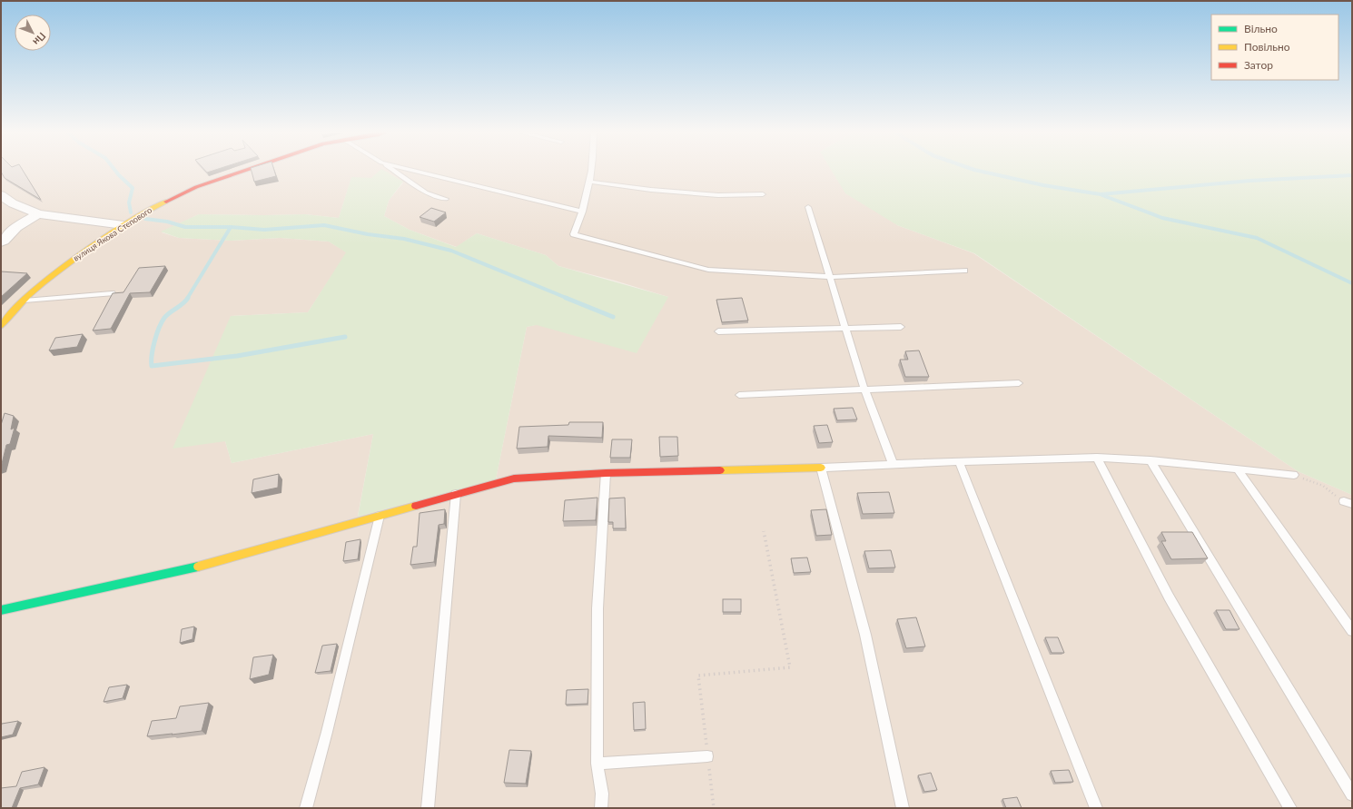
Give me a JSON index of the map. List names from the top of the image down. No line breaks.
{"streets":{"street":["вулиця Якова Степового"]},"legend":["Вільно","Повільно","Затор"],"north":"bottom right"}
